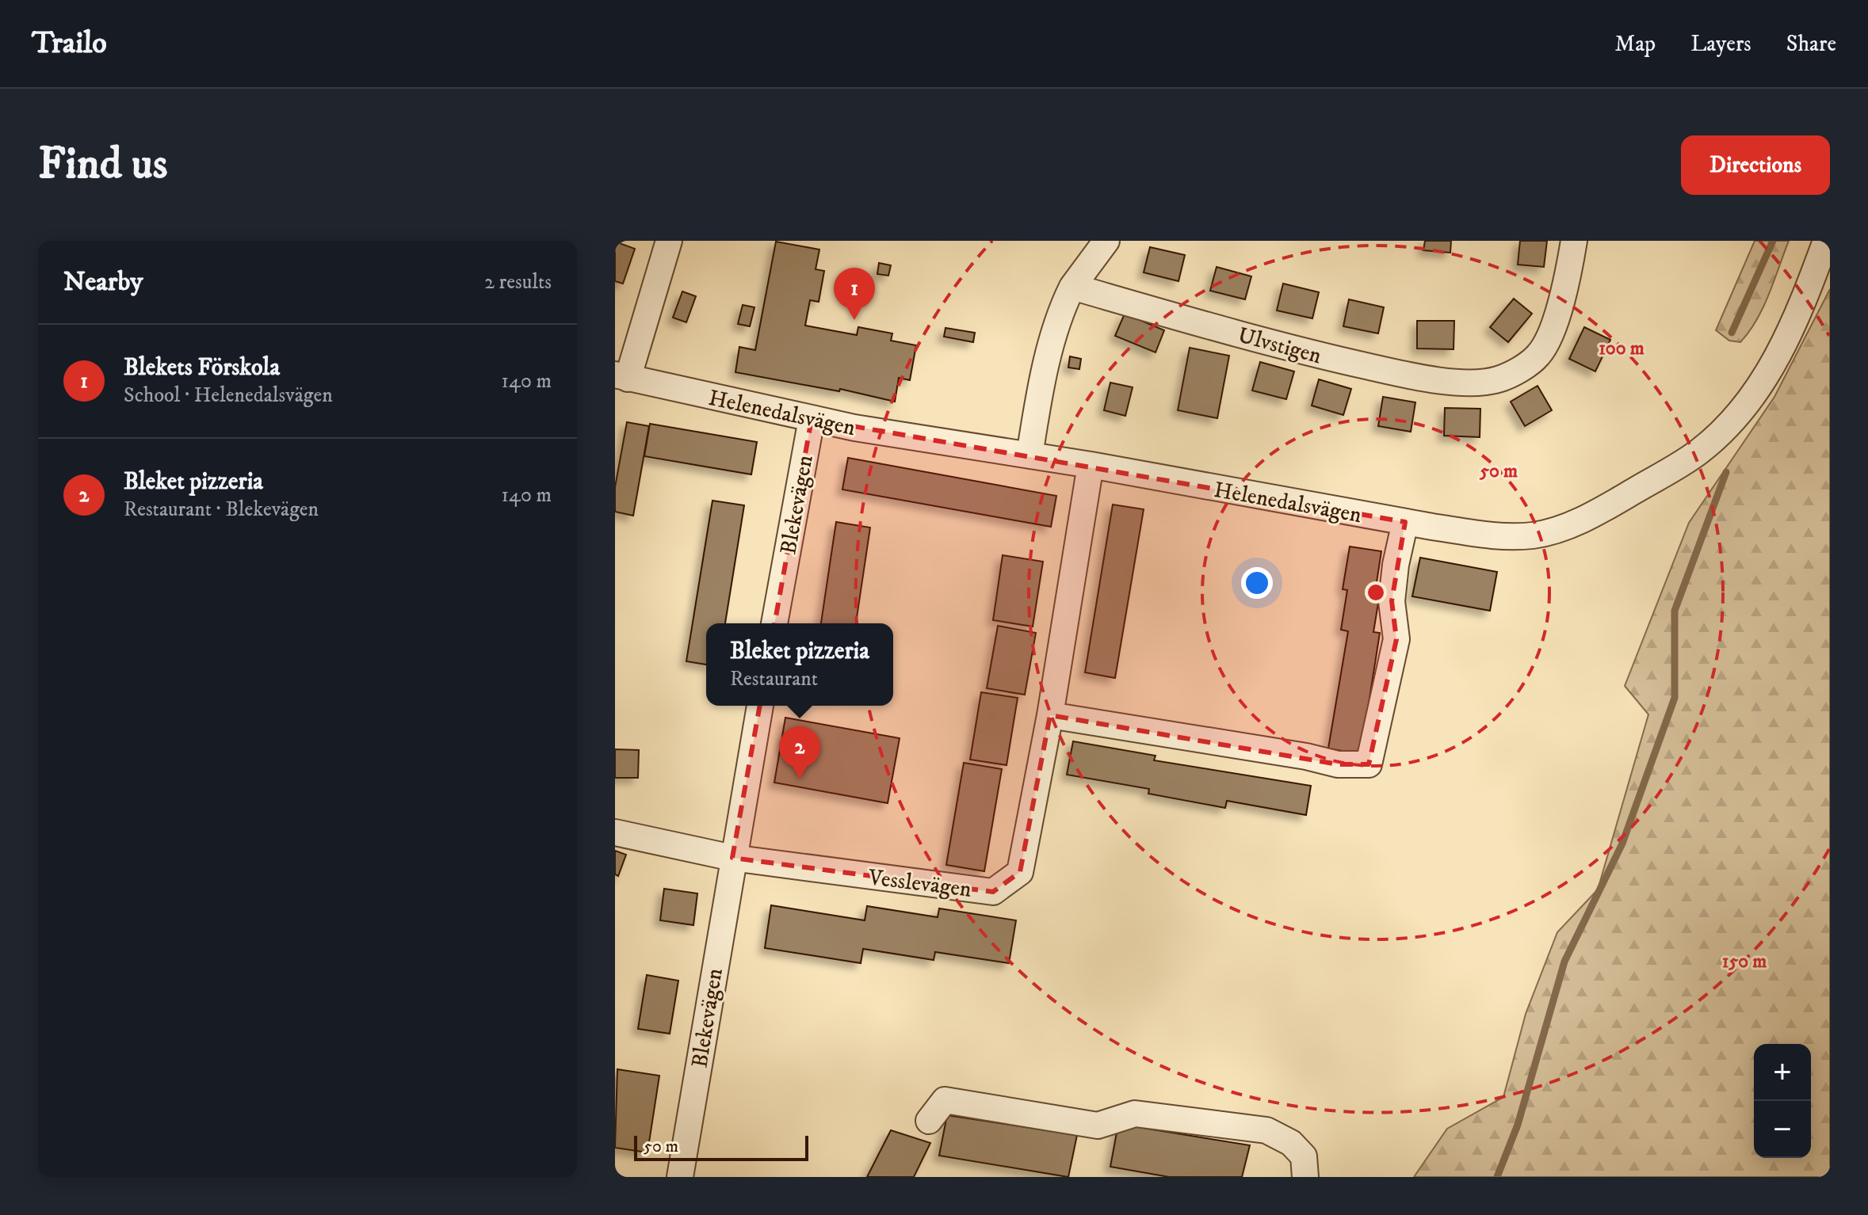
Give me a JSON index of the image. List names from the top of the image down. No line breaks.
{"streets":{"street":["Ulvstigen","Helenedalsvägen","Blekevägen","Vesslevägen"]},"crossings":[["Helenedalsvägen","Blekevägen"],["Helenedalsvägen","Vesslevägen"],["Blekevägen","Vesslevägen"]],"scale_bar":"50 m","page":{"header":"Trailo","nav":["Map","Layers","Share"],"buttons":"Directions","title":"Find us","heading":["Nearby","2 results"],"pins":["1","2"],"list":[{"mark":"1","name":"Blekets Förskola","note":"School · Helenedalsvägen","value":"140 m"},{"mark":"2","name":"Bleket pizzeria","note":"Restaurant · Blekevägen","value":"140 m"}],"popup":["Bleket pizzeria","Restaurant"],"map_buttons":["+","−"],"scale":"50 m"},"rings":["100 m","50 m","150 m"]}
